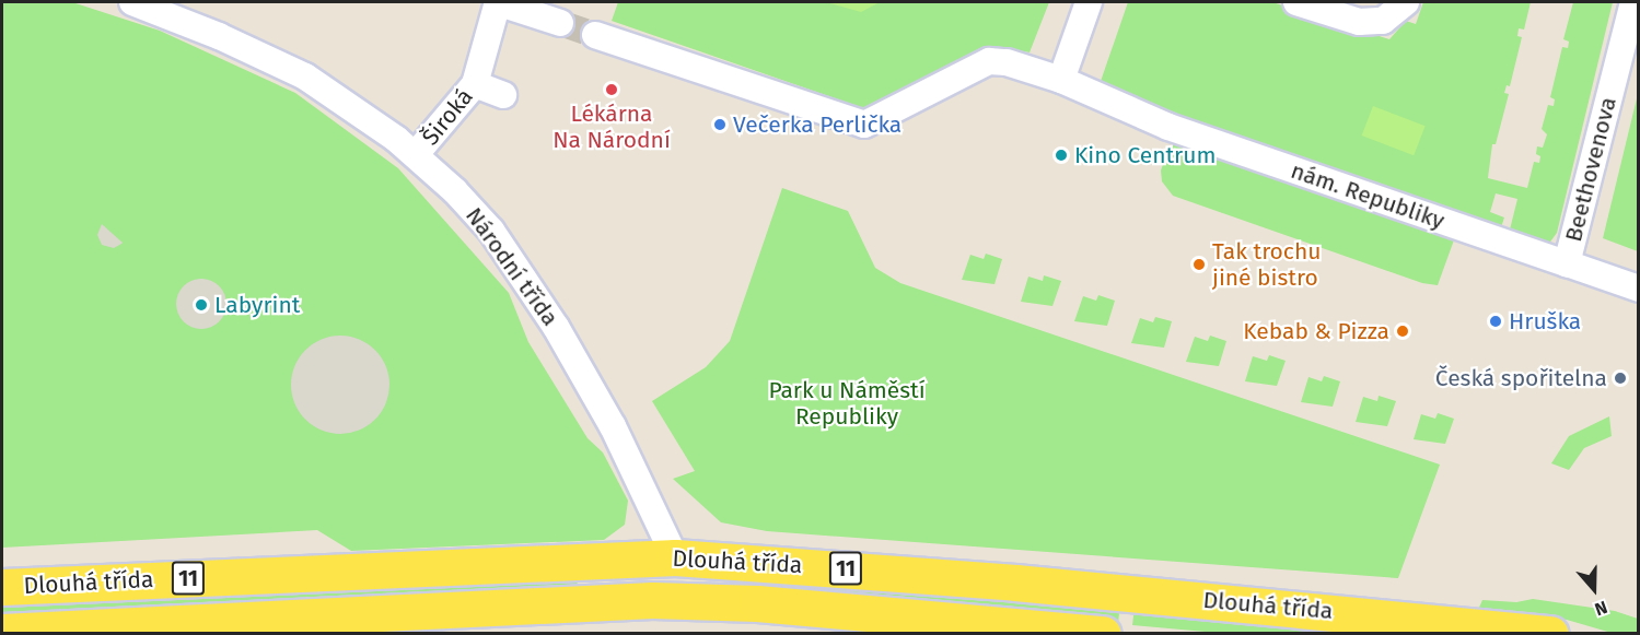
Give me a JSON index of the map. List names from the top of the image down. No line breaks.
{"streets":{"main road":["Národní třída","Dlouhá třída","11"],"street":["Široká","Beethovenova","nám. Republiky"]},"crossings":[["Široká","Národní třída"],["Beethovenova","nám. Republiky"],["Národní třída","Dlouhá třída"],["Národní třída","11"],["Dlouhá třída","11"]],"parks":["Park u Náměstí Republiky"],"places":["Lékárna Na Národní","Večerka Perlička","Kino Centrum","Tak trochu jiné bistro","Labyrint","Hruška","Kebab & Pizza","Česká spořitelna"],"north":"bottom"}
